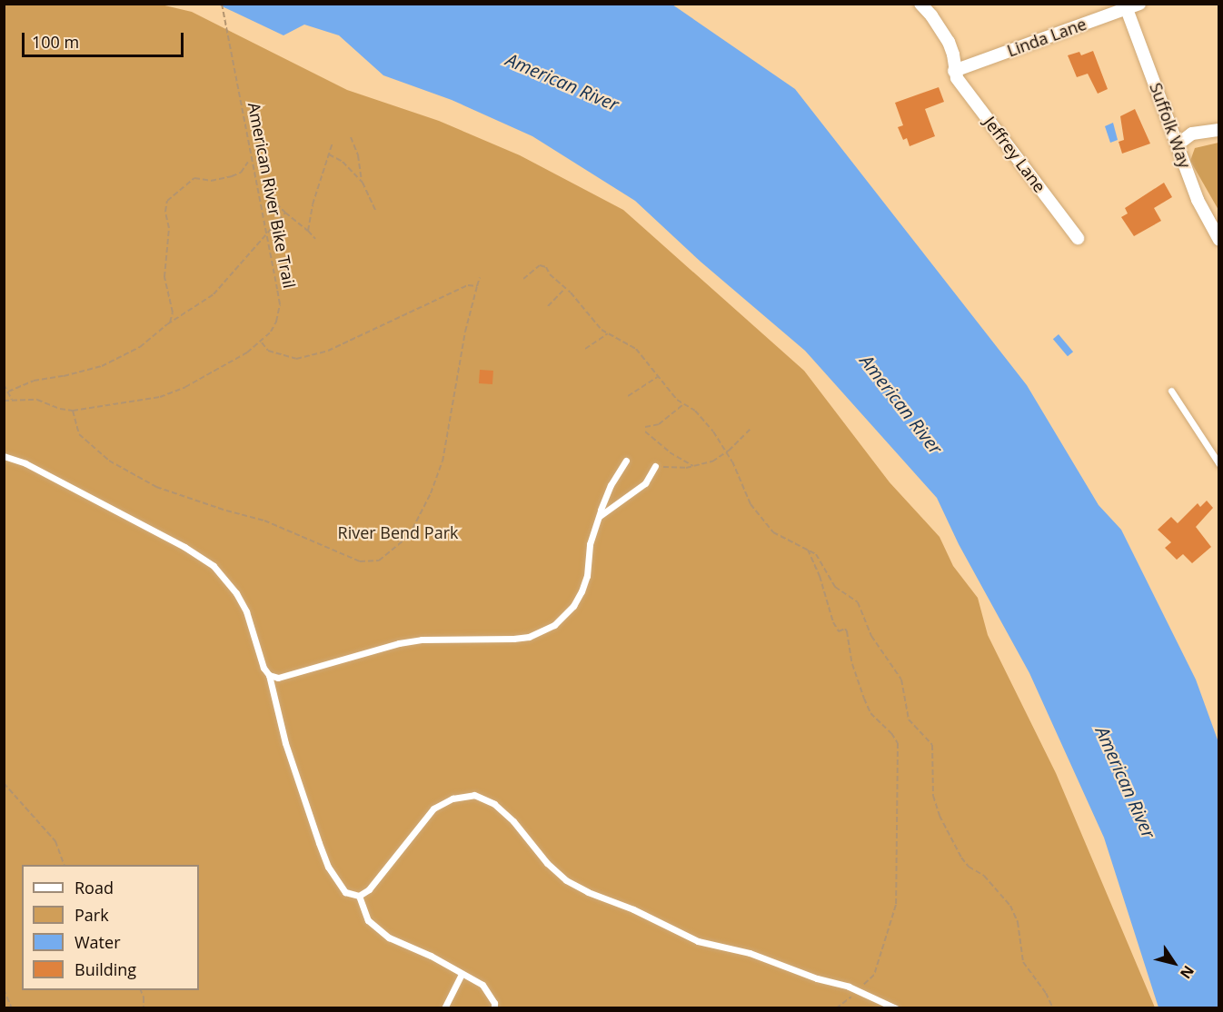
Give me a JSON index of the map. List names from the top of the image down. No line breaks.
{"streets":{"street":["Linda Lane","Suffolk Way","Jeffrey Lane"],"path":["American River Bike Trail"]},"crossings":[["Linda Lane","Suffolk Way"],["Linda Lane","Jeffrey Lane"]],"water":["American River"],"parks":["River Bend Park"],"legend":["Road","Park","Water","Building"],"scale_bar":"100 m","north":"bottom right"}
